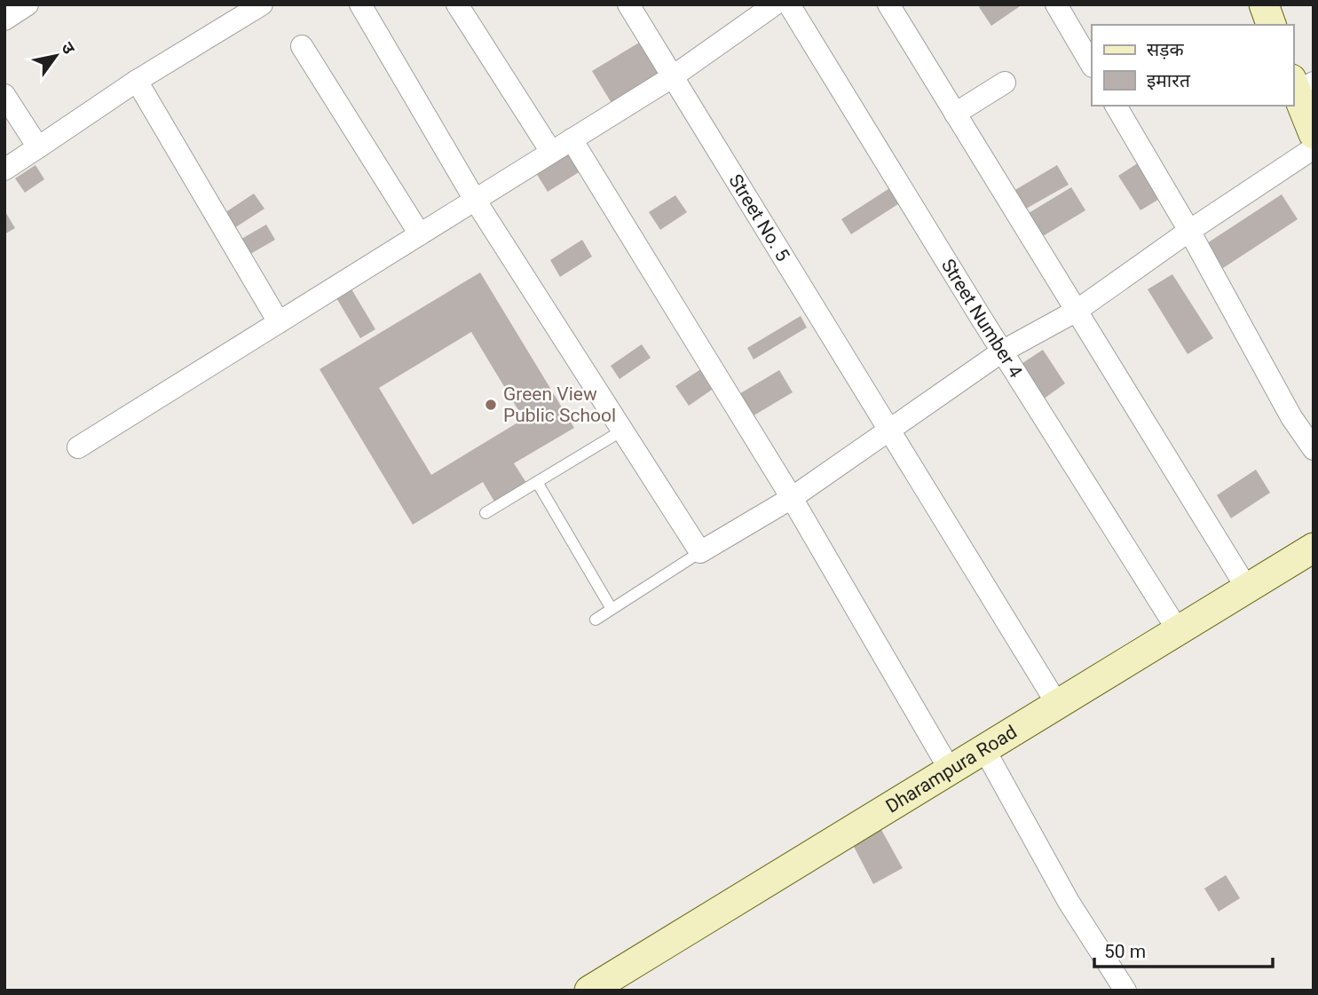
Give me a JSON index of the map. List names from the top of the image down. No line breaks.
{"streets":{"street":["Street No. 5","Street Number 4","Dharampura Road"]},"crossings":[["Street No. 5","Dharampura Road"],["Street Number 4","Dharampura Road"]],"places":["Green View Public School"],"legend":["सड़क","इमारत"],"scale_bar":"50 m","north":"top right"}
